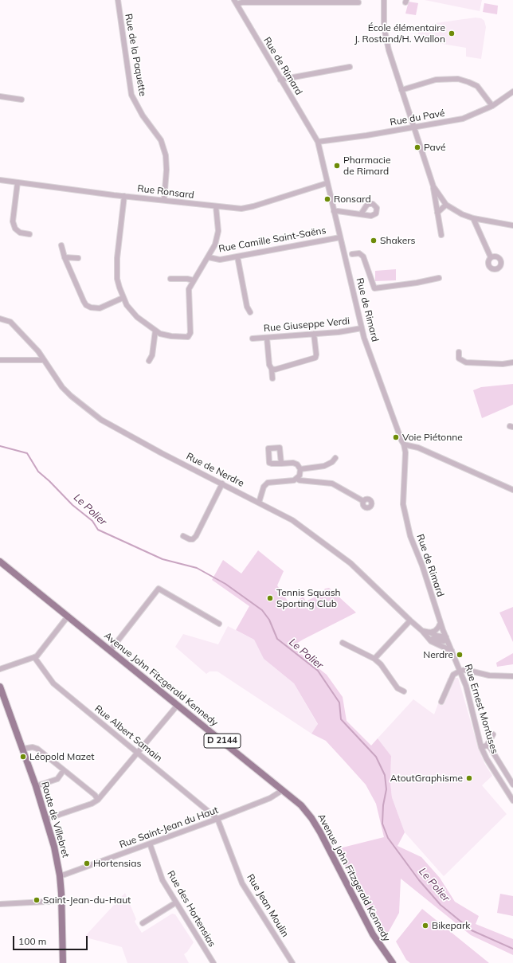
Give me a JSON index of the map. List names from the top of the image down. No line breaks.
{"streets":{"main road":["Avenue John Fitzgerald Kennedy","D 2144","Route de Villebret"],"street":["Rue de la Paquette","Rue de Rimard","Rue du Pavé","Rue Ronsard","Rue Camille Saint-Saëns","Rue Giuseppe Verdi","Rue de Nerdre","Rue Ernest Montuses","Rue Albert Samain","Rue Saint-Jean du Haut","Rue Jean Moulin","Rue des Hortensias"]},"crossings":[["Rue de la Paquette","Rue Ronsard"],["Rue de Rimard","Rue du Pavé"],["Rue de Rimard","Rue Ronsard"],["Rue de Rimard","Rue Camille Saint-Saëns"],["Rue de Rimard","Rue Giuseppe Verdi"],["Rue de Rimard","Rue de Nerdre"],["Rue de Rimard","Rue Ernest Montuses"],["Rue de Nerdre","Rue Ernest Montuses"],["Avenue John Fitzgerald Kennedy","Rue Saint-Jean du Haut"],["Rue Albert Samain","Rue Saint-Jean du Haut"],["Rue Albert Samain","Rue Jean Moulin"],["Route de Villebret","Rue Saint-Jean du Haut"],["Rue Saint-Jean du Haut","Rue Jean Moulin"],["Rue Saint-Jean du Haut","Rue des Hortensias"]],"water":["Le Polier"],"places":["École élémentaire J. Rostand/H. Wallon","Pavé","Pharmacie de Rimard","Ronsard","Shakers","Voie Piétonne","Tennis Squash Sporting Club","Nerdre","Léopold Mazet","AtoutGraphisme","Hortensias","Saint-Jean-du-Haut","Bikepark"],"scale_bar":"100 m"}
